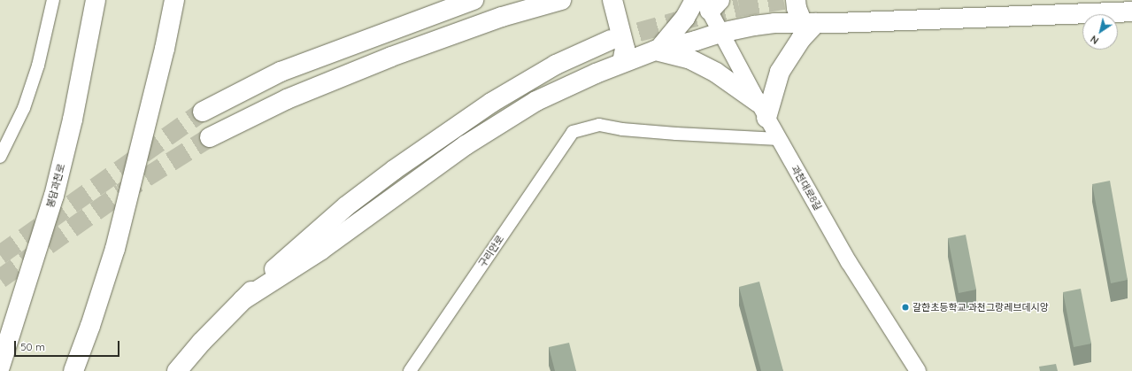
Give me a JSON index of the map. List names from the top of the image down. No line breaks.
{"streets":{"highway":["봉담과천로"],"street":["과천대로8길","구리안로"]},"crossings":[["과천대로8길","구리안로"]],"places":["갈햔초등학교.과천그랑레브데시앙"],"scale_bar":"50 m","north":"bottom left"}
